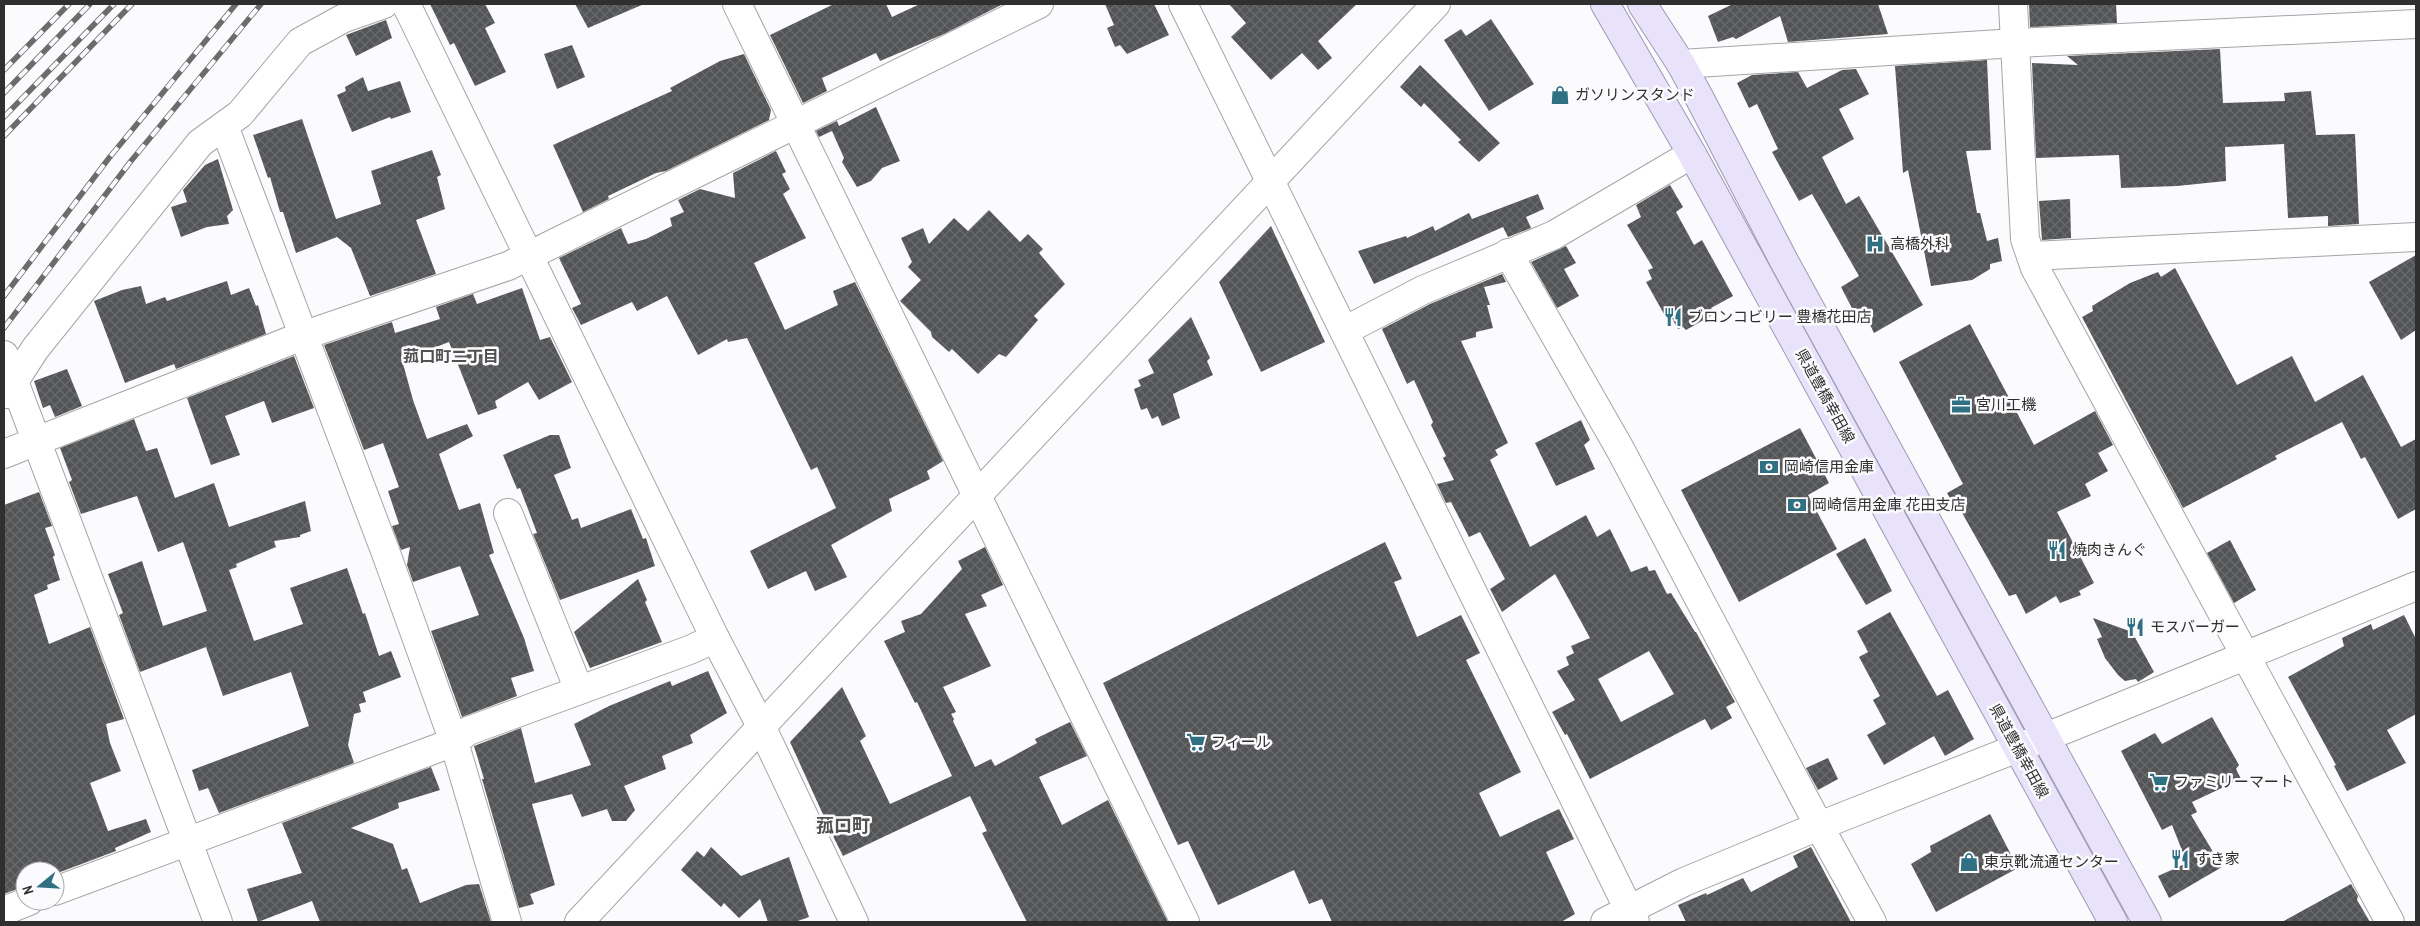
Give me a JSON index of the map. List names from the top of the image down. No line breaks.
{"streets":{"main road":["県道豊橋幸田線"]},"districts":["菰口町二丁目","菰口町"],"places":{"shop":["ガソリンスタンド","東京靴流通センター"],"hospital":["高橋外科"],"restaurant":["ブロンコビリー 豊橋花田店","焼肉きんぐ","モスバーガー","すき家"],"office":["宮川工機"],"bank":["岡崎信用金庫","岡崎信用金庫 花田支店"],"supermarket":["フィール","ファミリーマート"]},"north":"left"}
